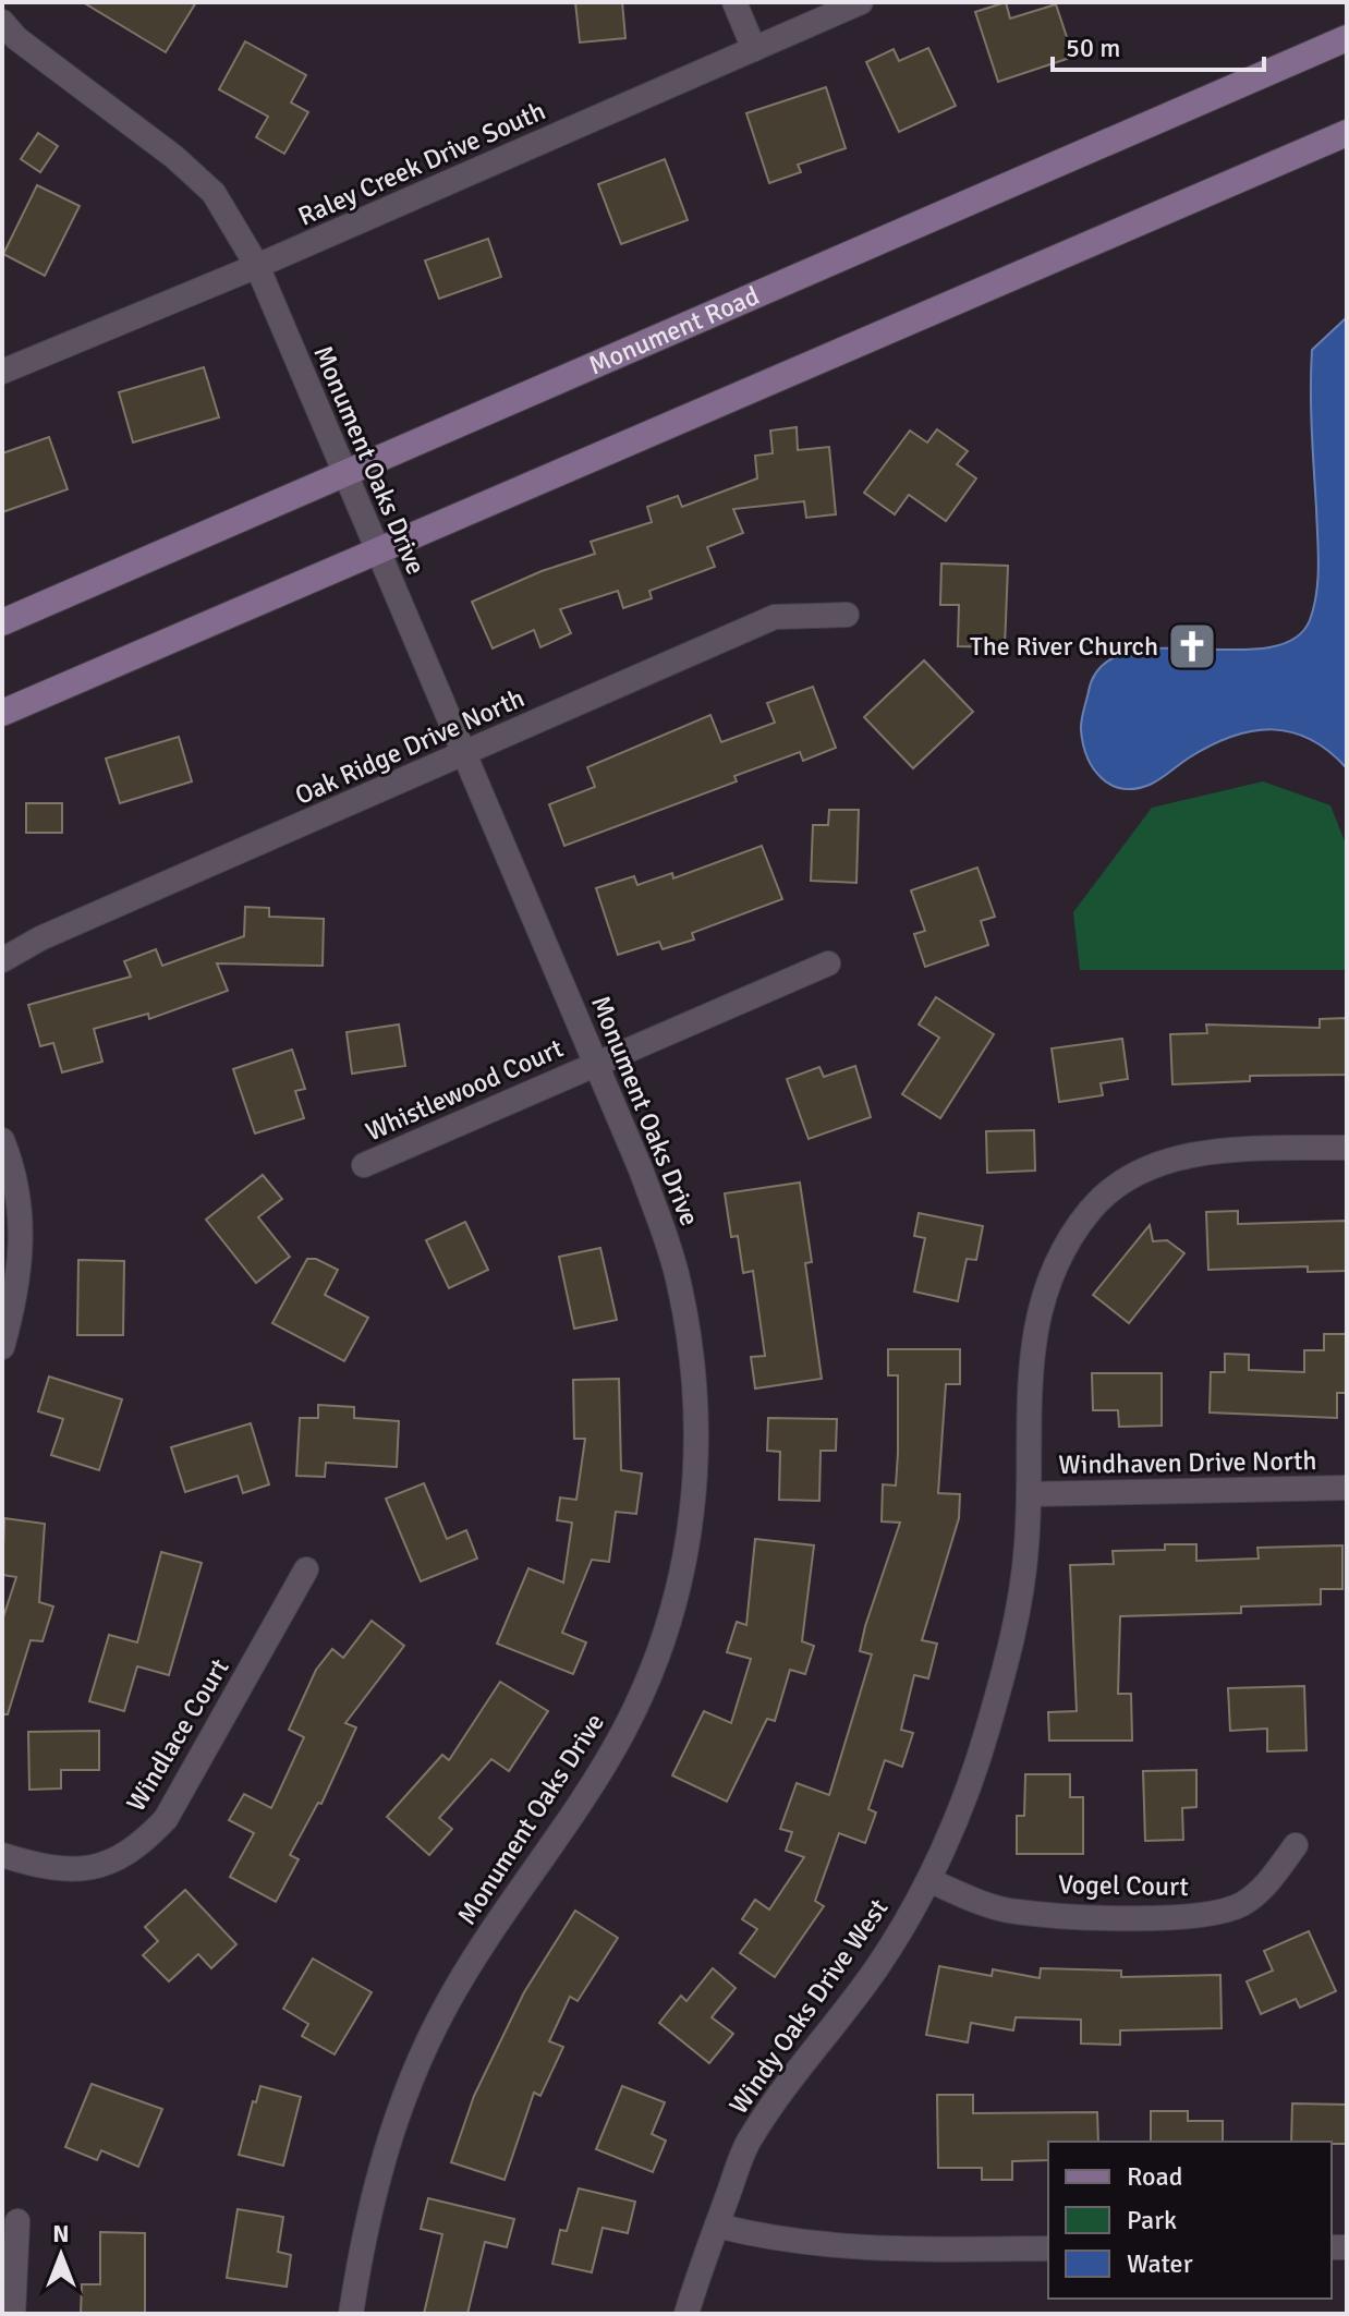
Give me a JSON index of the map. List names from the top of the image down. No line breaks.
{"streets":{"main road":["Monument Road"],"street":["Raley Creek Drive South","Monument Oaks Drive","Oak Ridge Drive North","Whistlewood Court","Windhaven Drive North","Windlace Court","Vogel Court","Windy Oaks Drive West"]},"crossings":[["Raley Creek Drive South","Monument Oaks Drive"],["Monument Road","Monument Oaks Drive"],["Monument Oaks Drive","Oak Ridge Drive North"],["Monument Oaks Drive","Whistlewood Court"],["Windhaven Drive North","Windy Oaks Drive West"],["Vogel Court","Windy Oaks Drive West"]],"places":{"church":["The River Church"]},"legend":["Road","Park","Water"],"scale_bar":"50 m","north":"top"}
